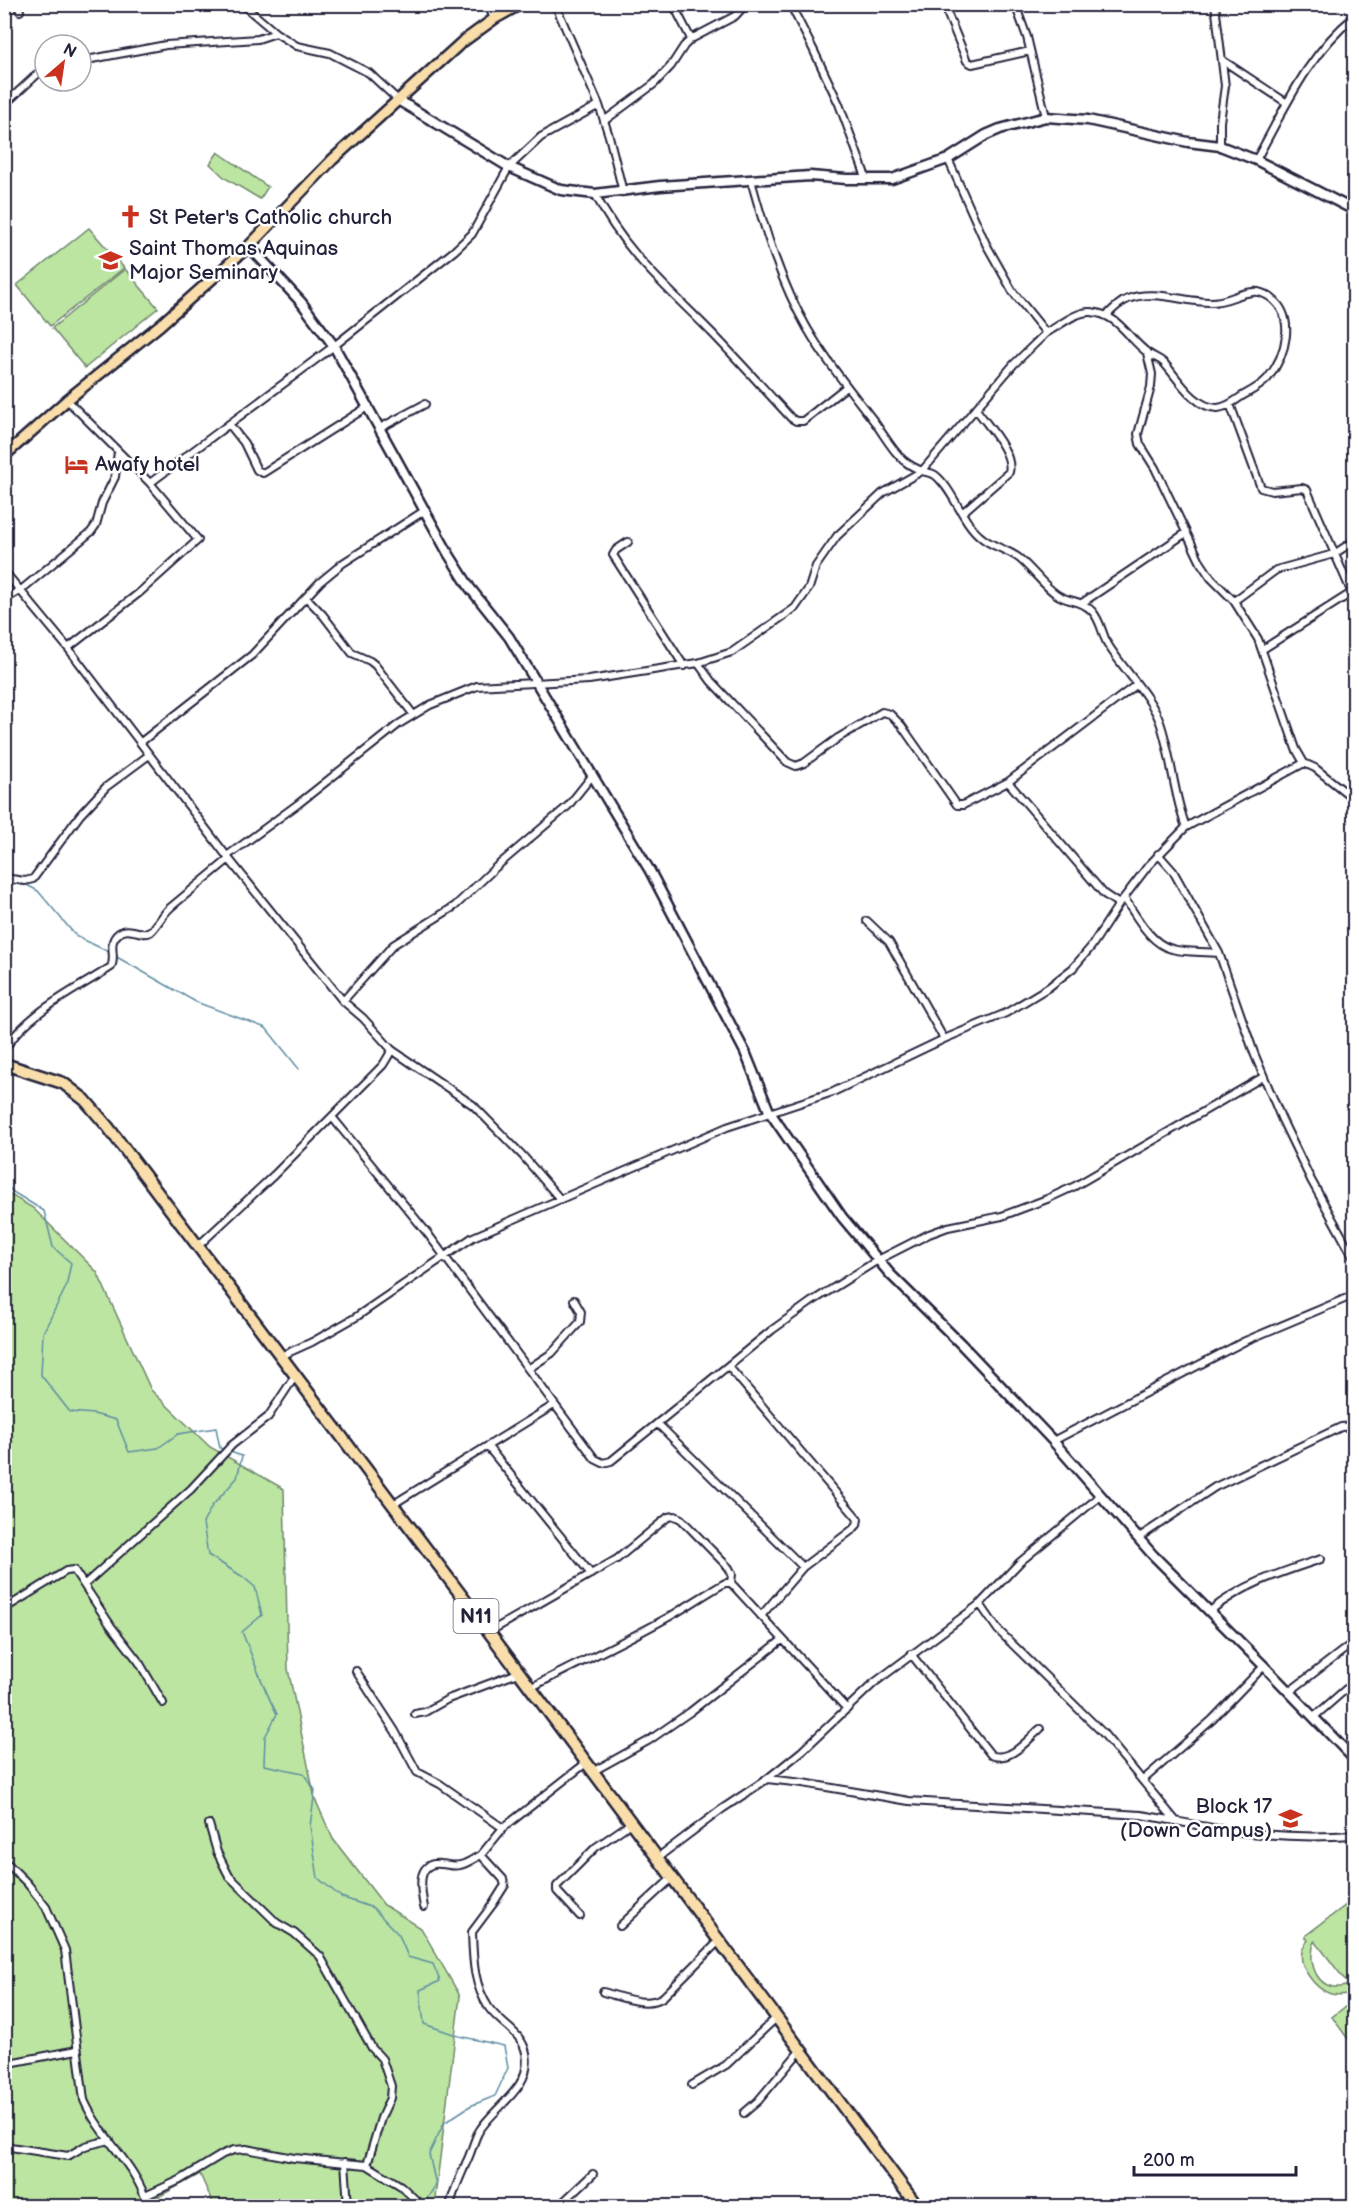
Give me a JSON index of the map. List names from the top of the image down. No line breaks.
{"streets":{"highway":["N11"]},"places":{"church":["St Peter's Catholic church"],"school or university":["Saint Thomas Aquinas Major Seminary","Block 17 (Down Campus)"],"hotel":["Awafy hotel"]},"scale_bar":"200 m","north":"top right"}
